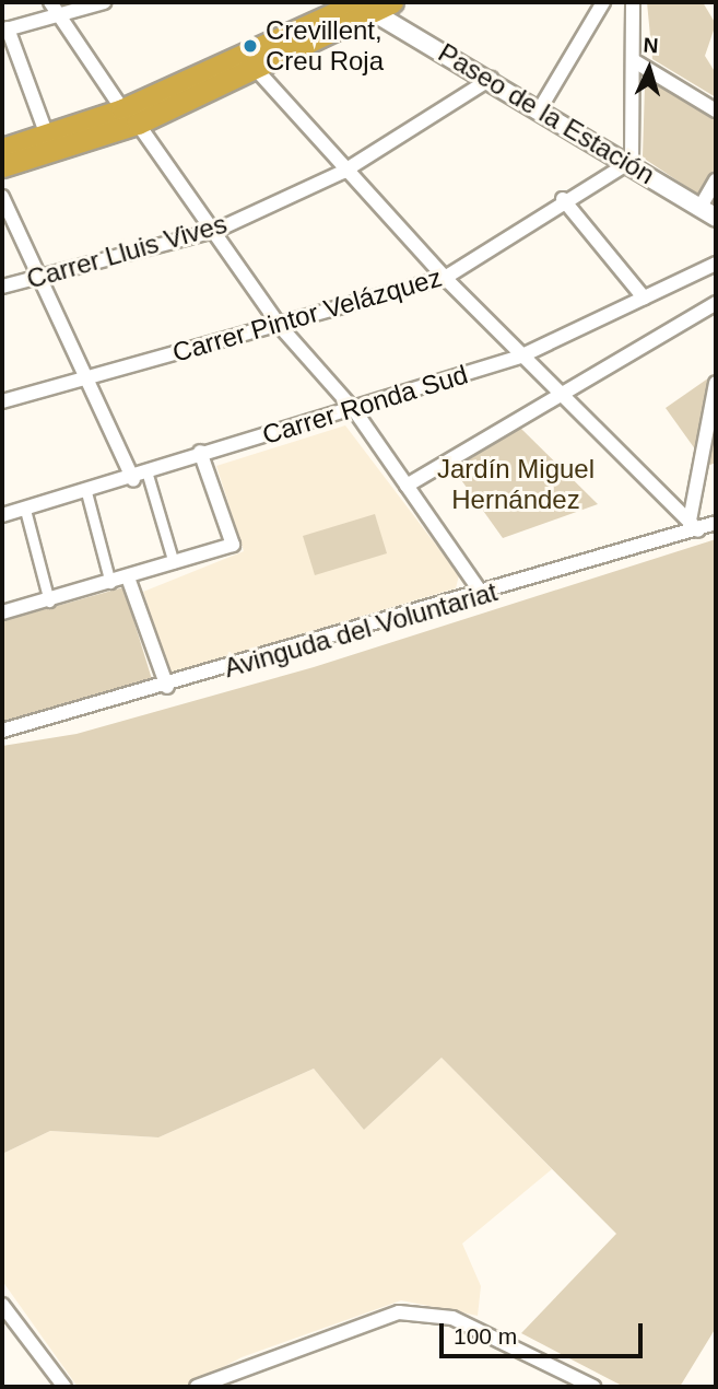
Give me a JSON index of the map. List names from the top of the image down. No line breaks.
{"streets":{"street":["Paseo de la Estación","Carrer Lluis Vives","Carrer Pintor Velázquez","Carrer Ronda Sud","Avinguda del Voluntariat"]},"crossings":[["Paseo de la Estación","Carrer Lluis Vives"],["Paseo de la Estación","Carrer Pintor Velázquez"]],"parks":["Jardín Miguel Hernández"],"places":["Crevillent, Creu Roja"],"scale_bar":"100 m","north":"top"}
